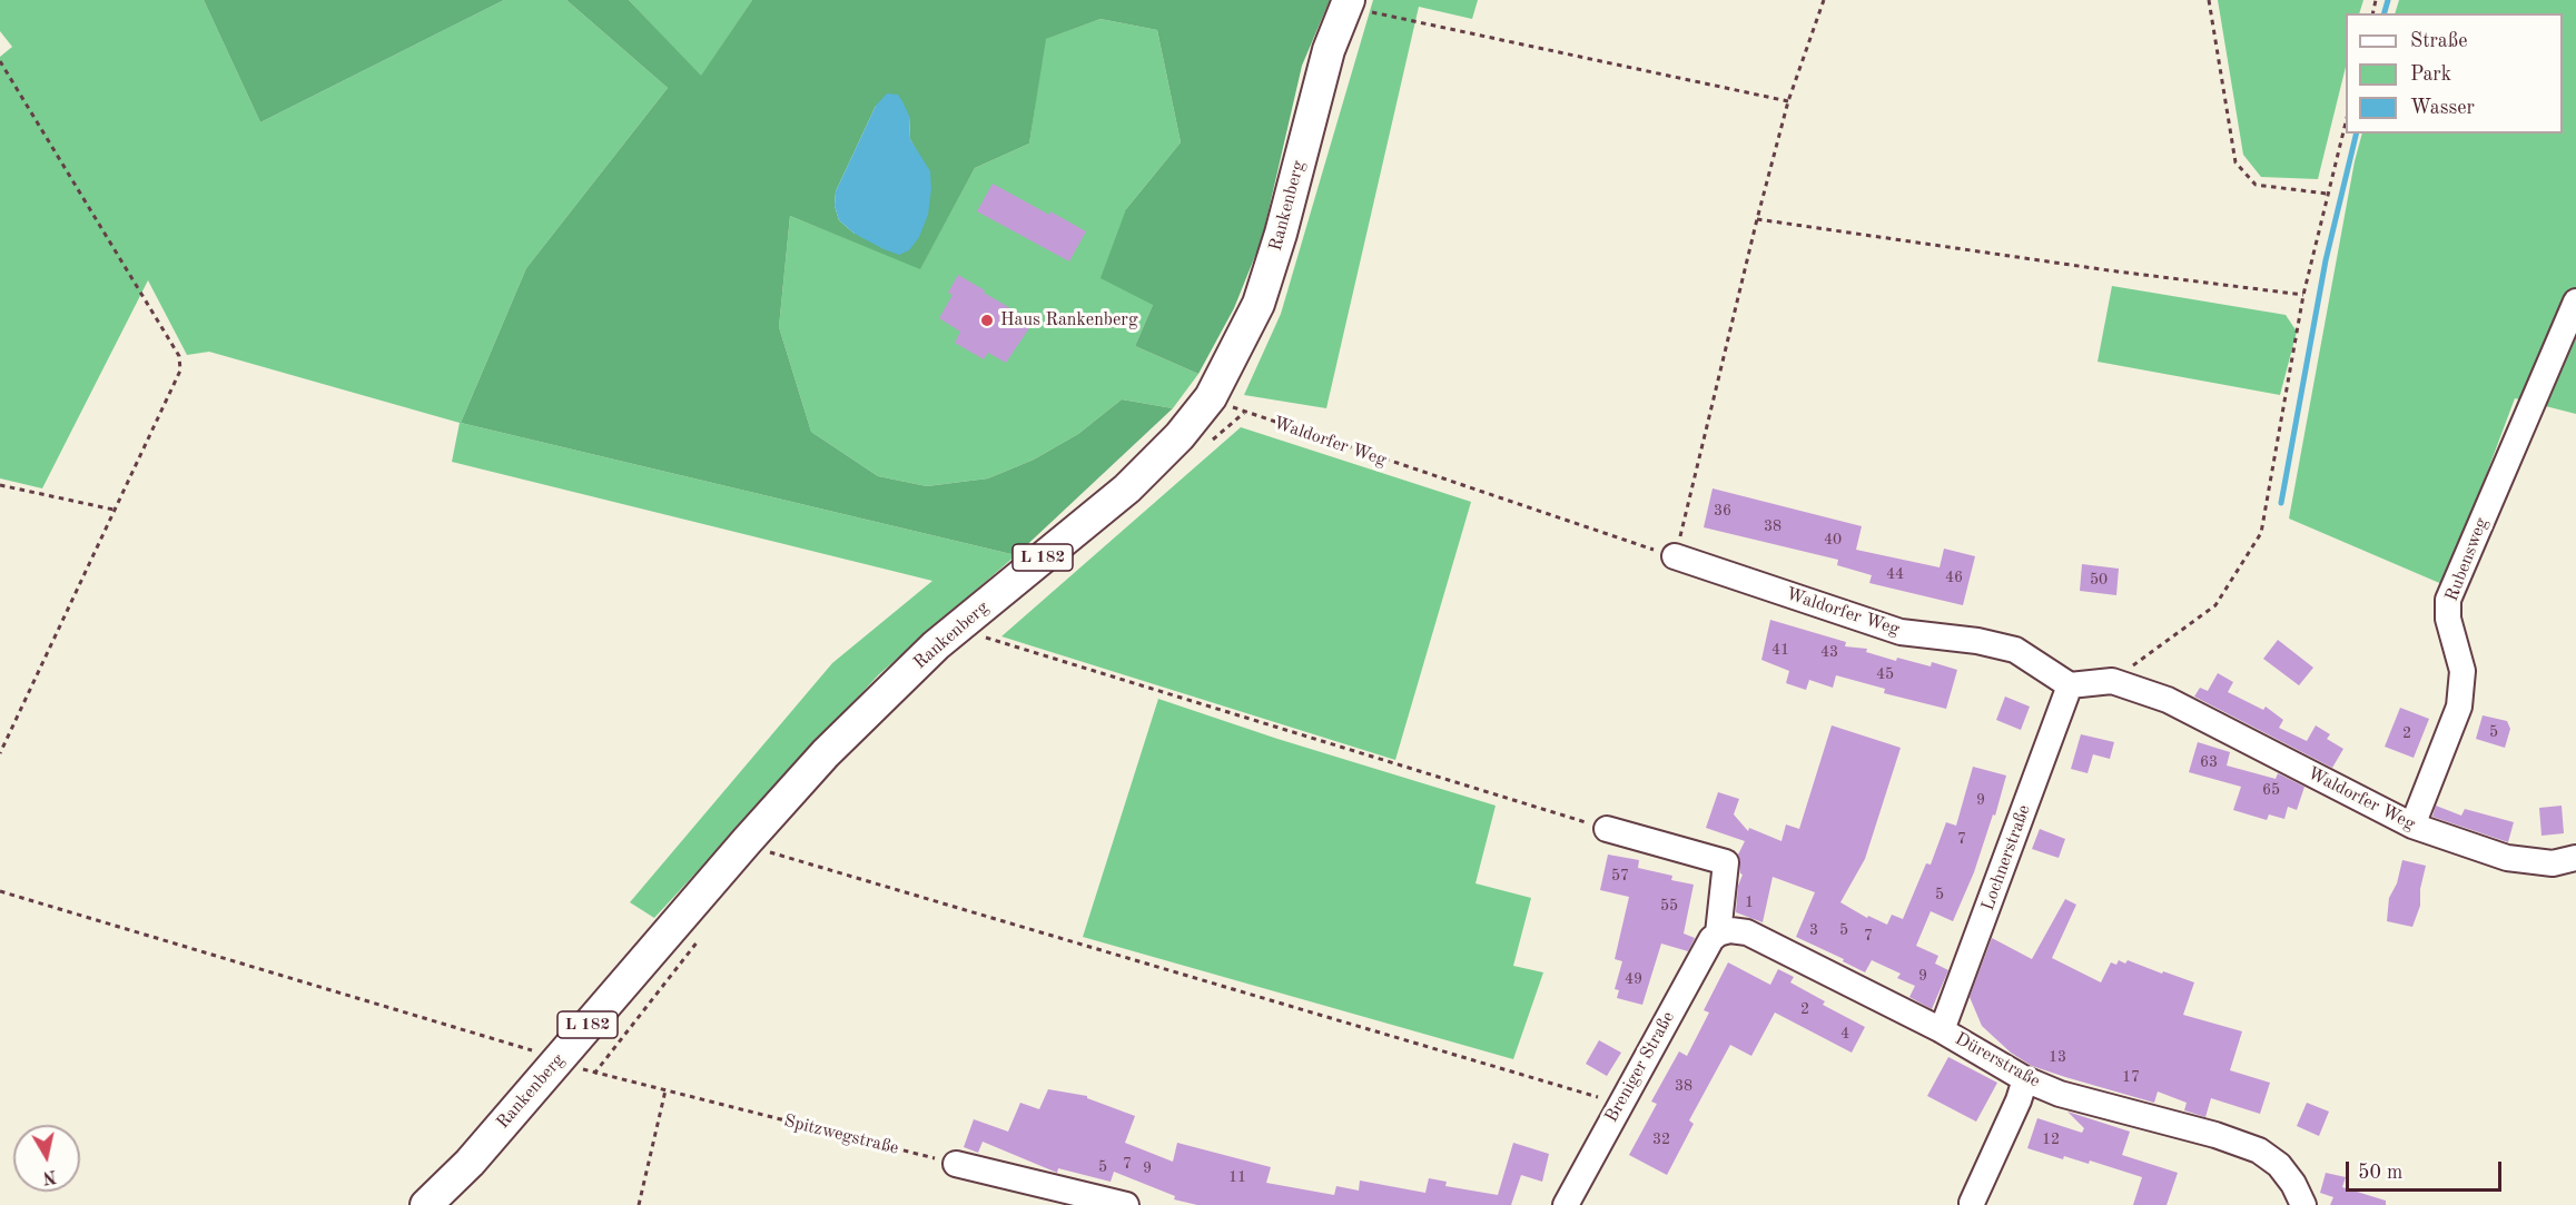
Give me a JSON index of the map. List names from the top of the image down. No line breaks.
{"streets":{"main road":["Rankenberg","L 182"],"street":["Waldorfer Weg","Rubensweg","Lochnerstraße","Dürerstraße","Breniger Straße"],"path":["Spitzwegstraße"]},"crossings":[["Rankenberg","Waldorfer Weg"],["Rankenberg","Spitzwegstraße"],["Waldorfer Weg","Rubensweg"],["Waldorfer Weg","Lochnerstraße"],["Lochnerstraße","Dürerstraße"],["Dürerstraße","Breniger Straße"]],"places":["Haus Rankenberg"],"house_numbers":["36","38","40","44","46","50","41","43","45","5","2","63","65","9","7","57","5","1","55","3","5","7","9","49","2","4","13","17","38","32","12","7","5","9","11"],"legend":["Straße","Park","Wasser"],"scale_bar":"50 m","north":"bottom"}
